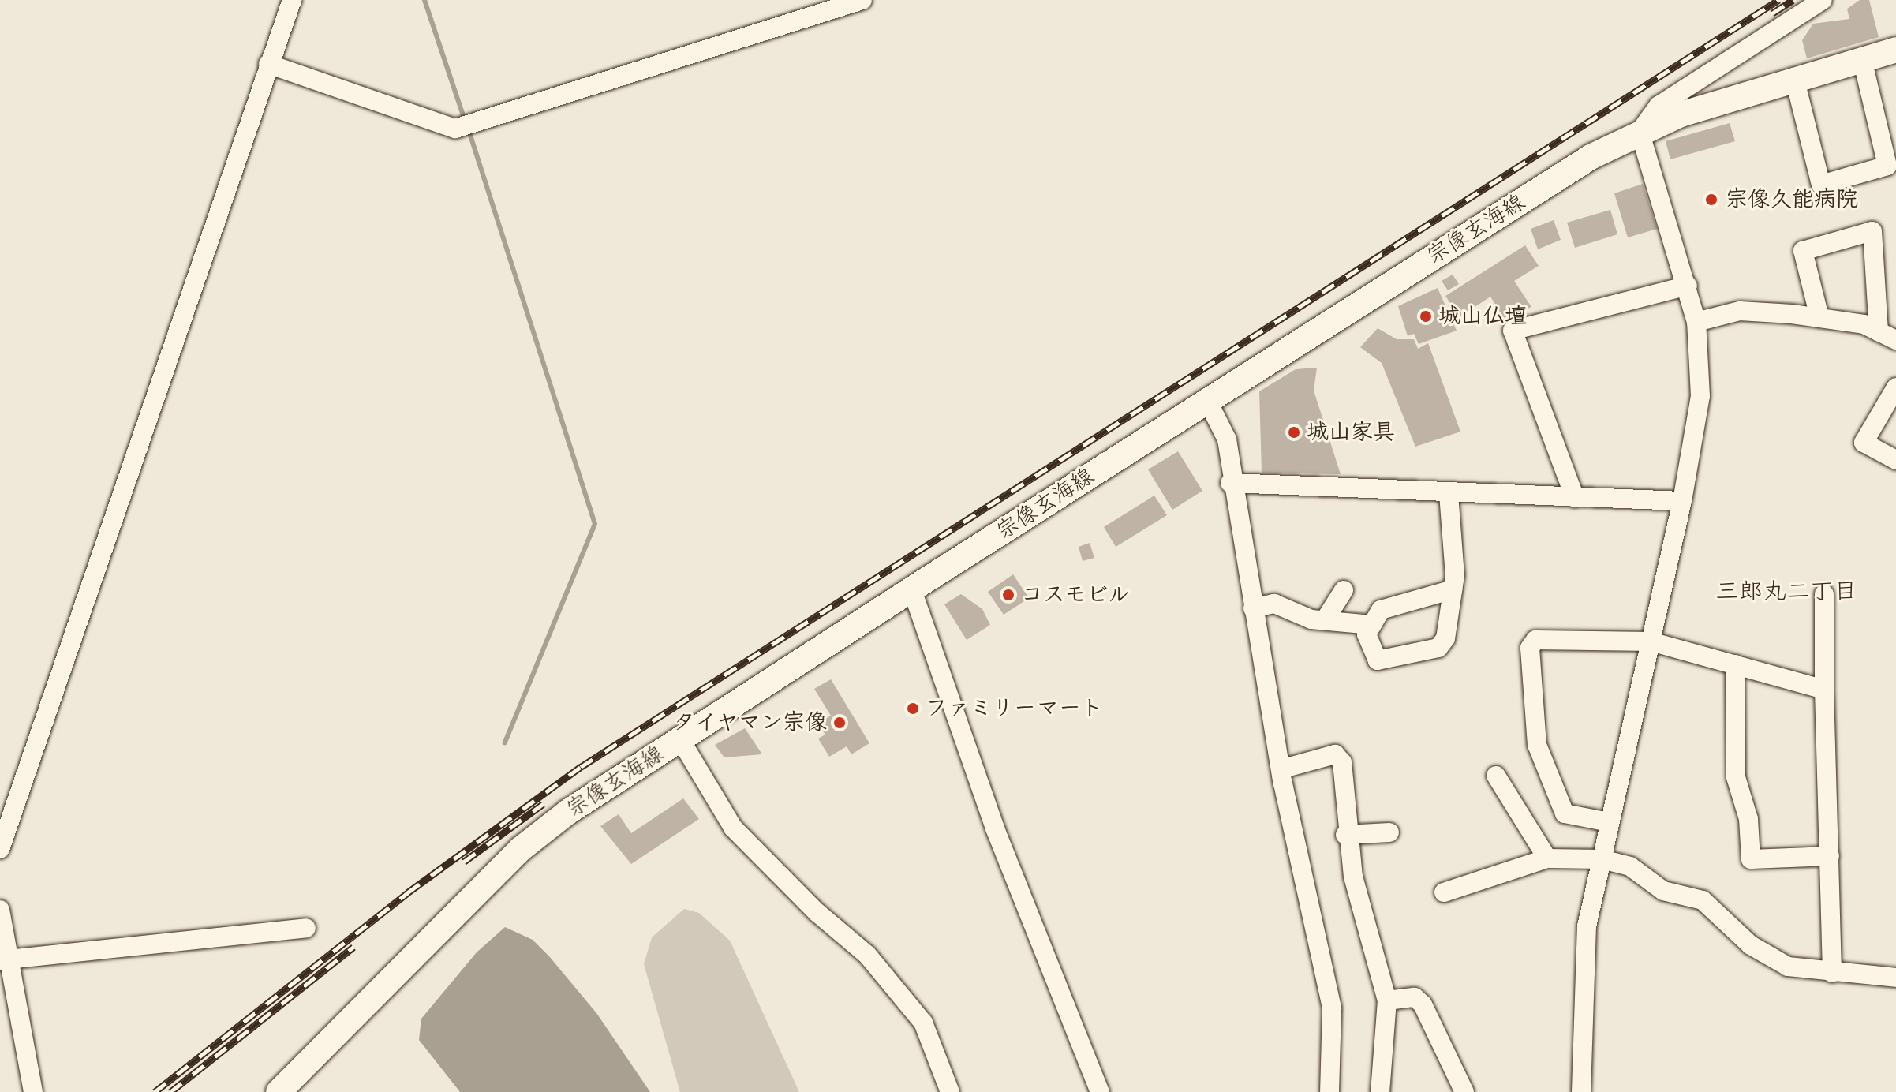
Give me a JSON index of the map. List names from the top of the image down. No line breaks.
{"streets":{"main road":["宗像玄海線"]},"districts":["三郎丸二丁目"],"places":["宗像久能病院","城山仏壇","城山家具","コスモビル","ファミリーマート","タイヤマン宗像"]}
